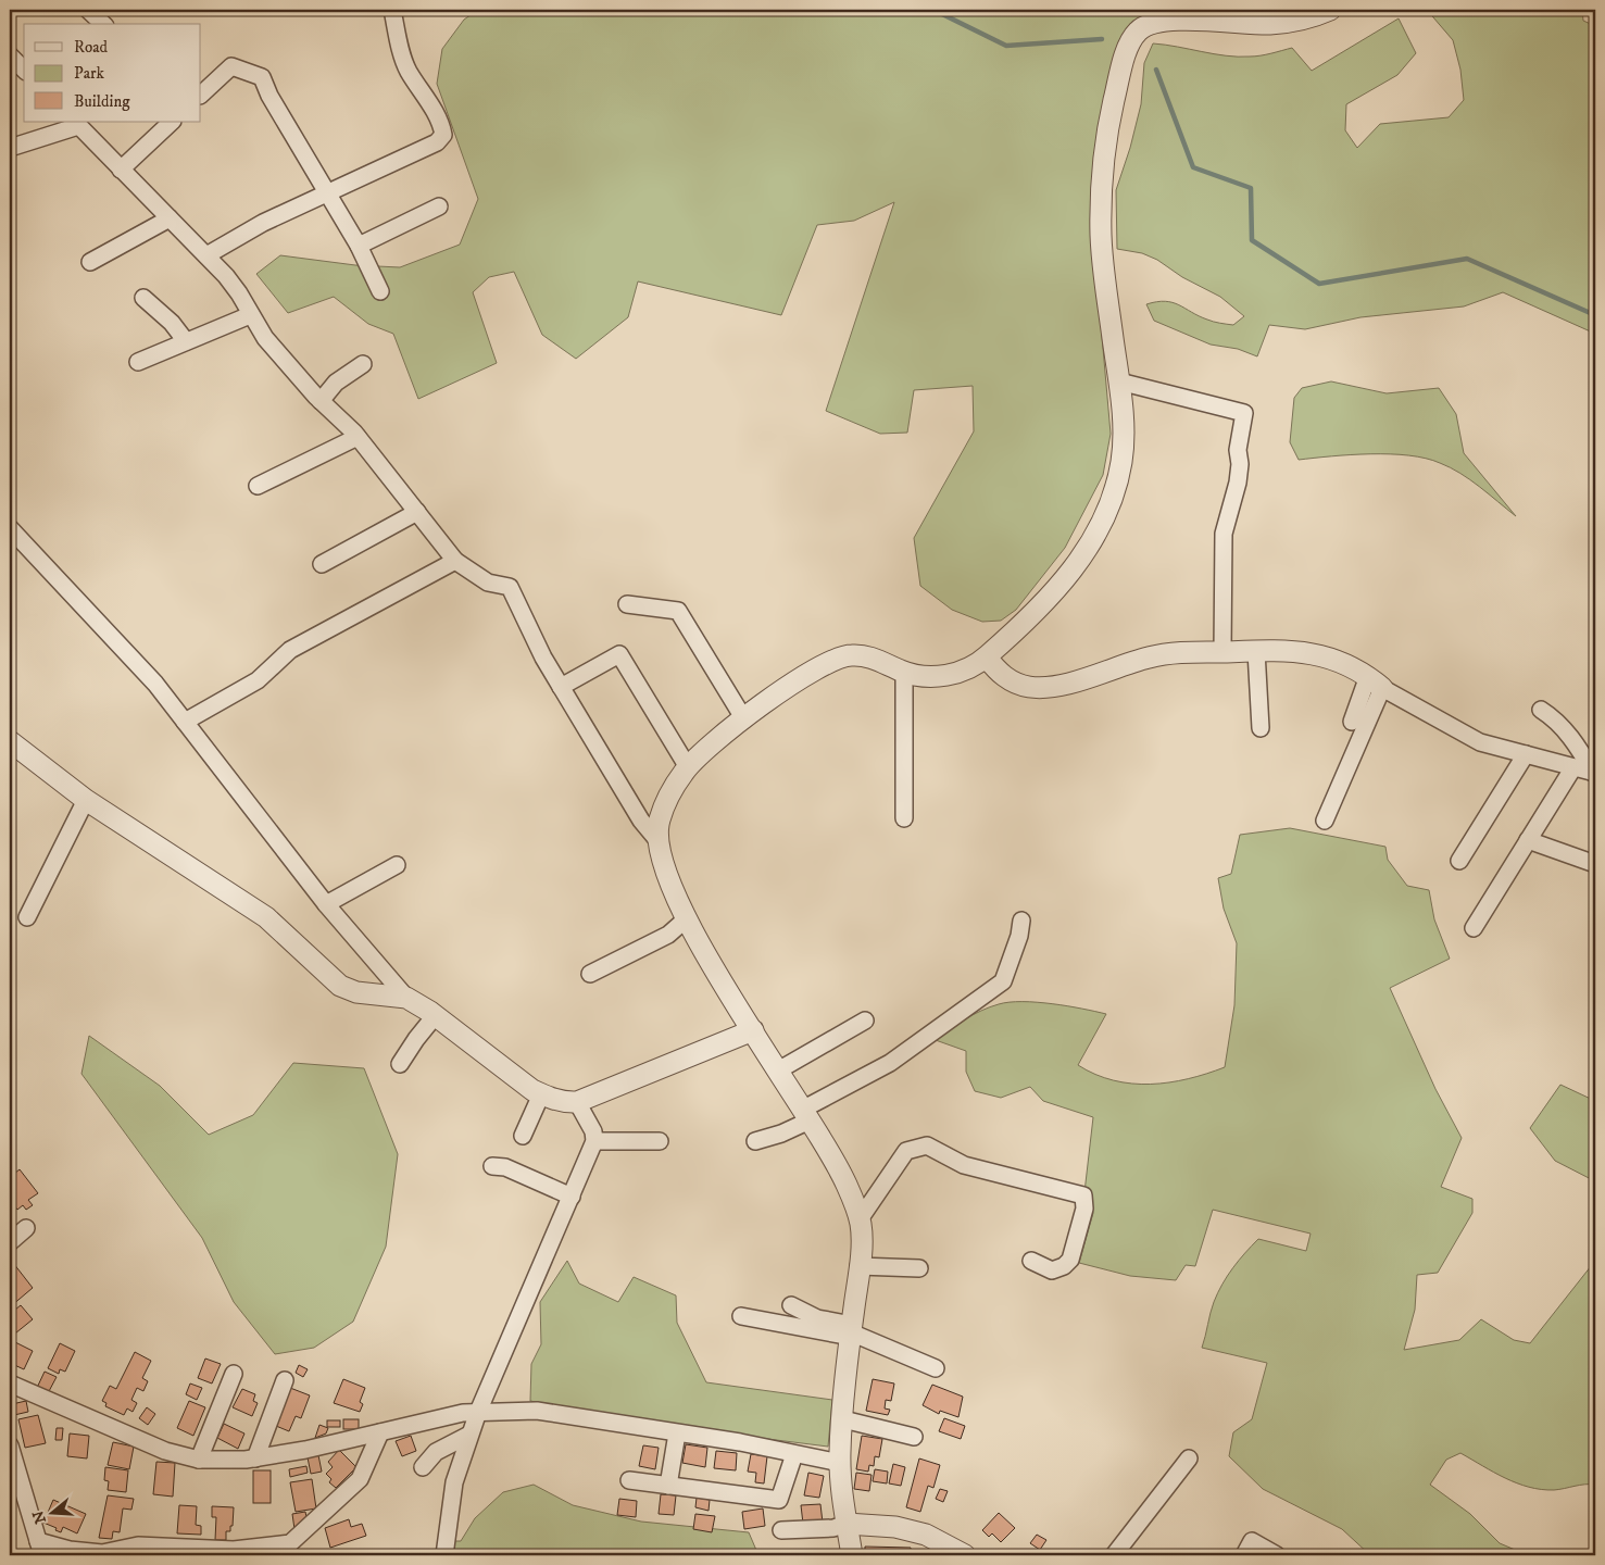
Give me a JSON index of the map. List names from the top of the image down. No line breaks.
{"legend":["Road","Park","Building"],"north":"left"}
